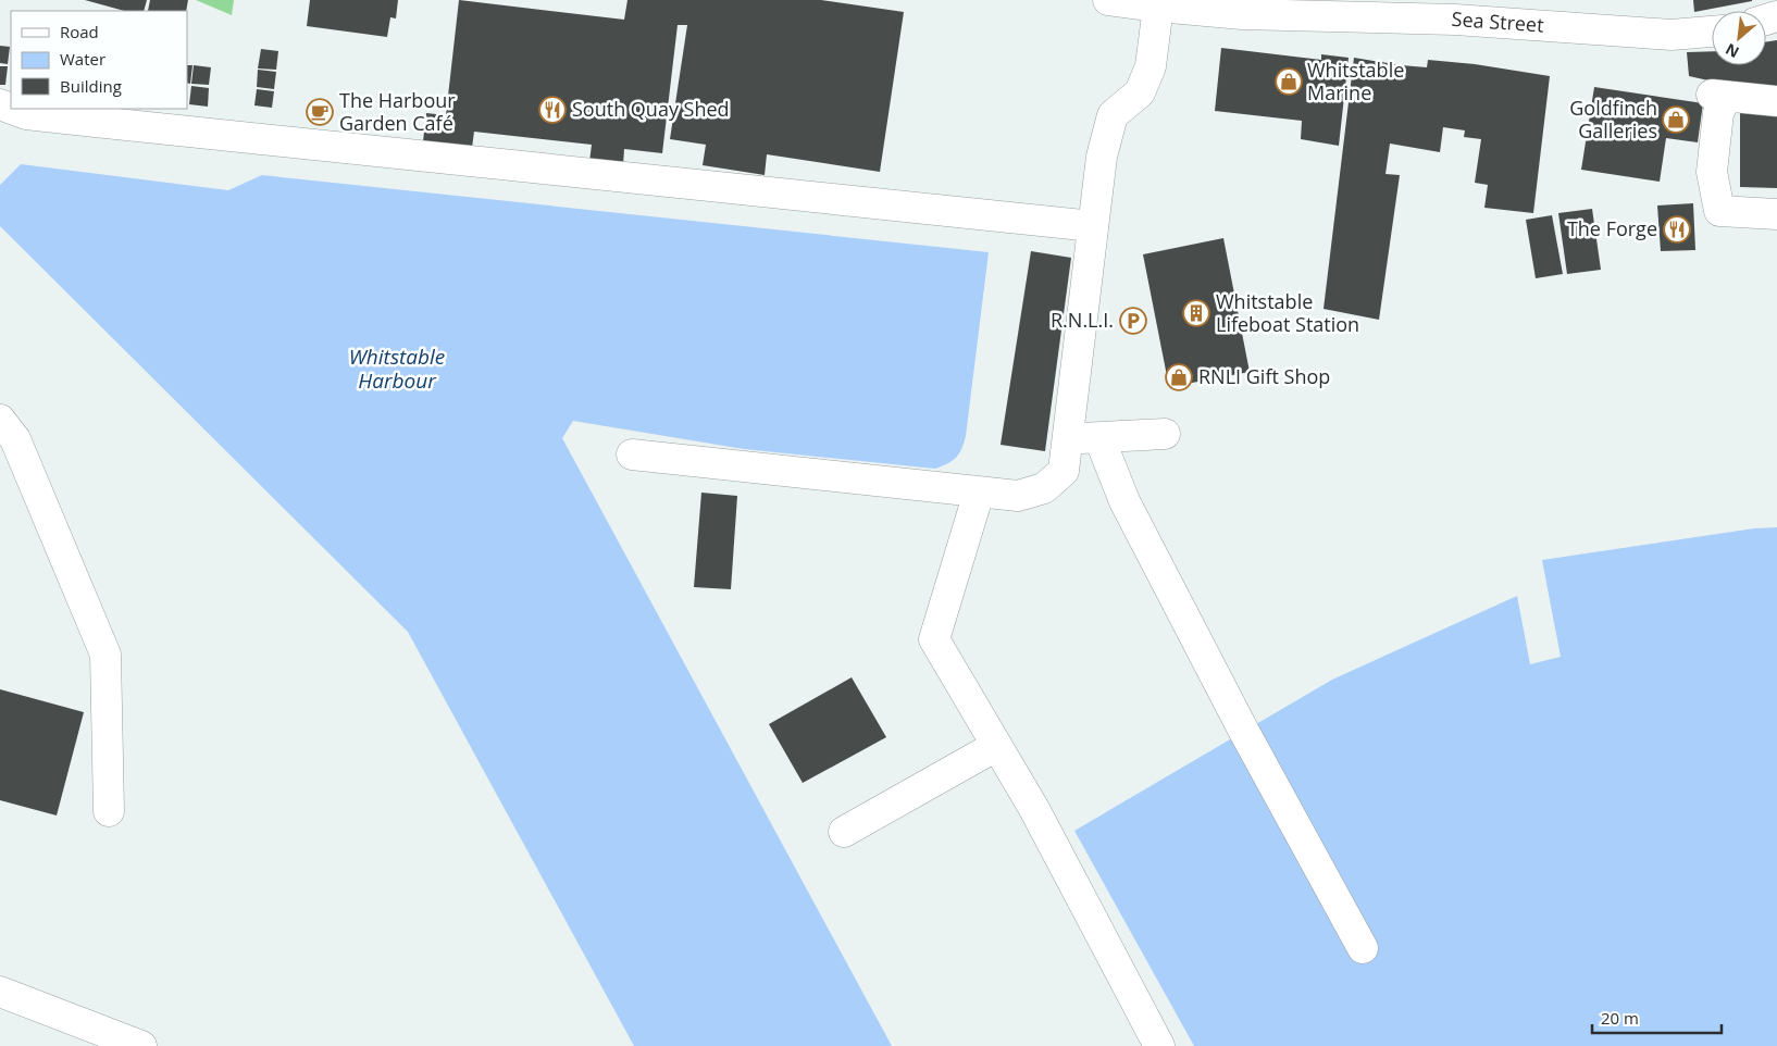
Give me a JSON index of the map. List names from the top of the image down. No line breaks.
{"streets":{"street":["Sea Street"]},"water":["Whitstable Harbour"],"places":{"shop":["Whitstable Marine","Goldfinch Galleries","RNLI Gift Shop"],"restaurant":["South Quay Shed","The Forge"],"cafe":["The Harbour Garden Café"],"building":["Whitstable Lifeboat Station"],"parking":["R.N.L.I."]},"legend":["Road","Water","Building"],"scale_bar":"20 m","north":"bottom left"}
